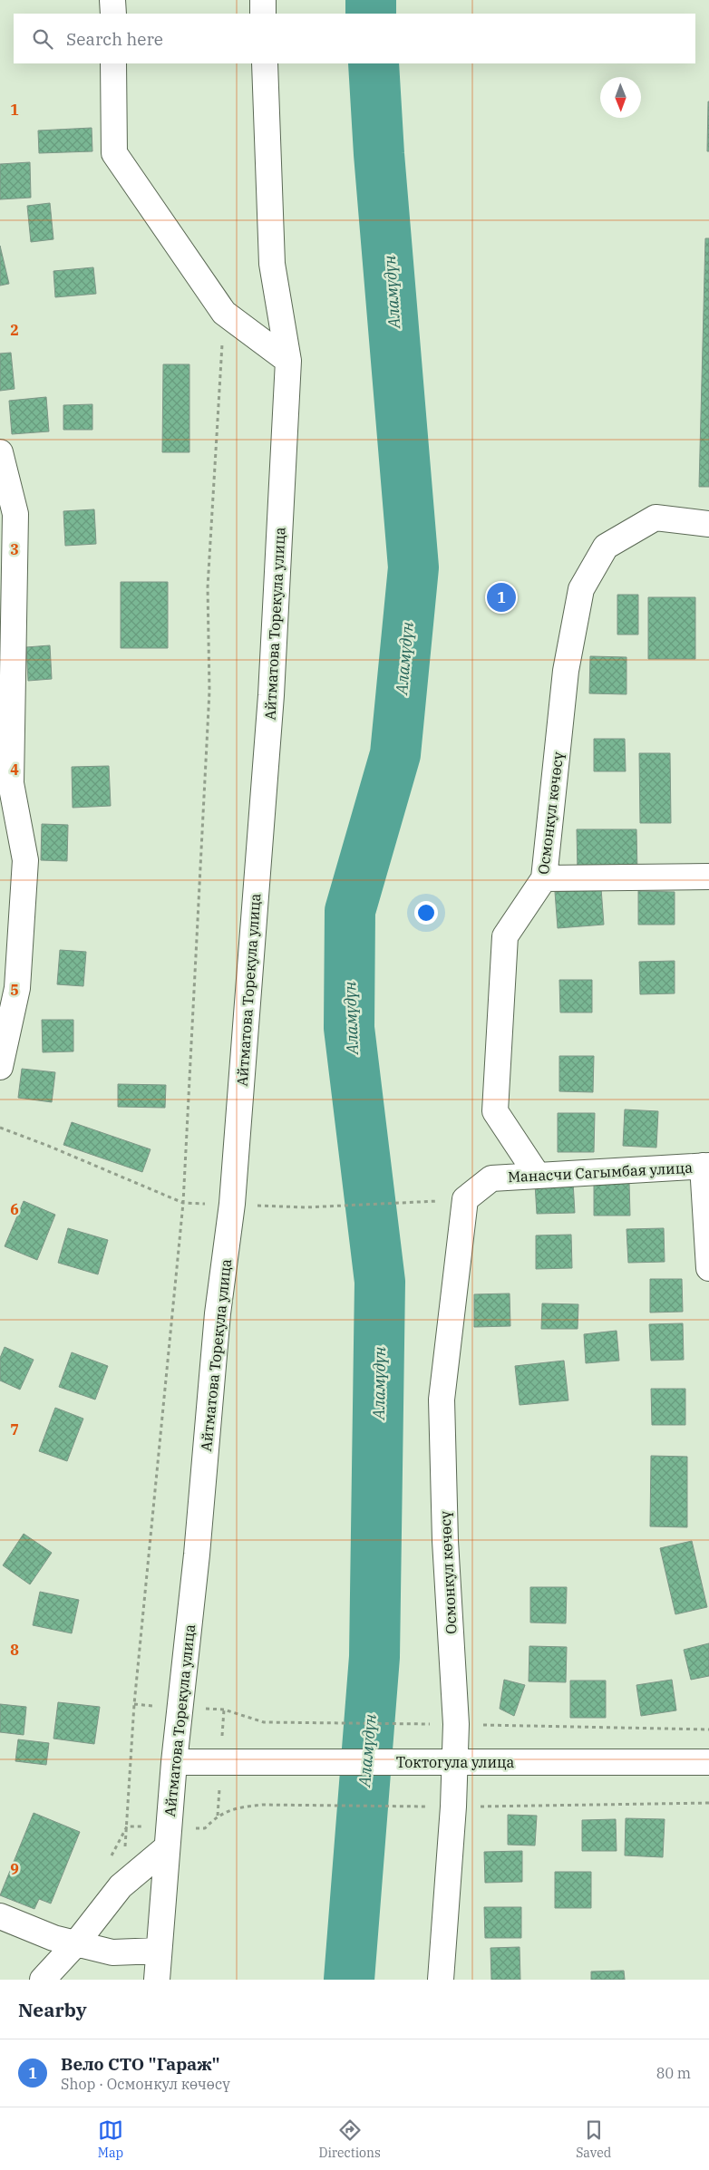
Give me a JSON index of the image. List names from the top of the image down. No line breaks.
{"streets":{"street":["Айтматова Торекула улица","Осмонкул көчөсү","Манасчи Сагымбая улица","Токтогула улица"]},"crossings":[["Айтматова Торекула улица","Токтогула улица"],["Осмонкул көчөсү","Манасчи Сагымбая улица"],["Осмонкул көчөсү","Токтогула улица"]],"water":["Аламүдүн"],"north":"bottom","page":{"search":"Search here","pins":"1","heading":"Nearby","list":[{"mark":"1","name":"Вело СТО \"Гараж\"","note":"Shop · Осмонкул көчөсү","value":"80 m"}],"nav":["Map","Directions","Saved"]},"grid":{"rows":["1","2","3","4","5","6","7","8","9"]}}
